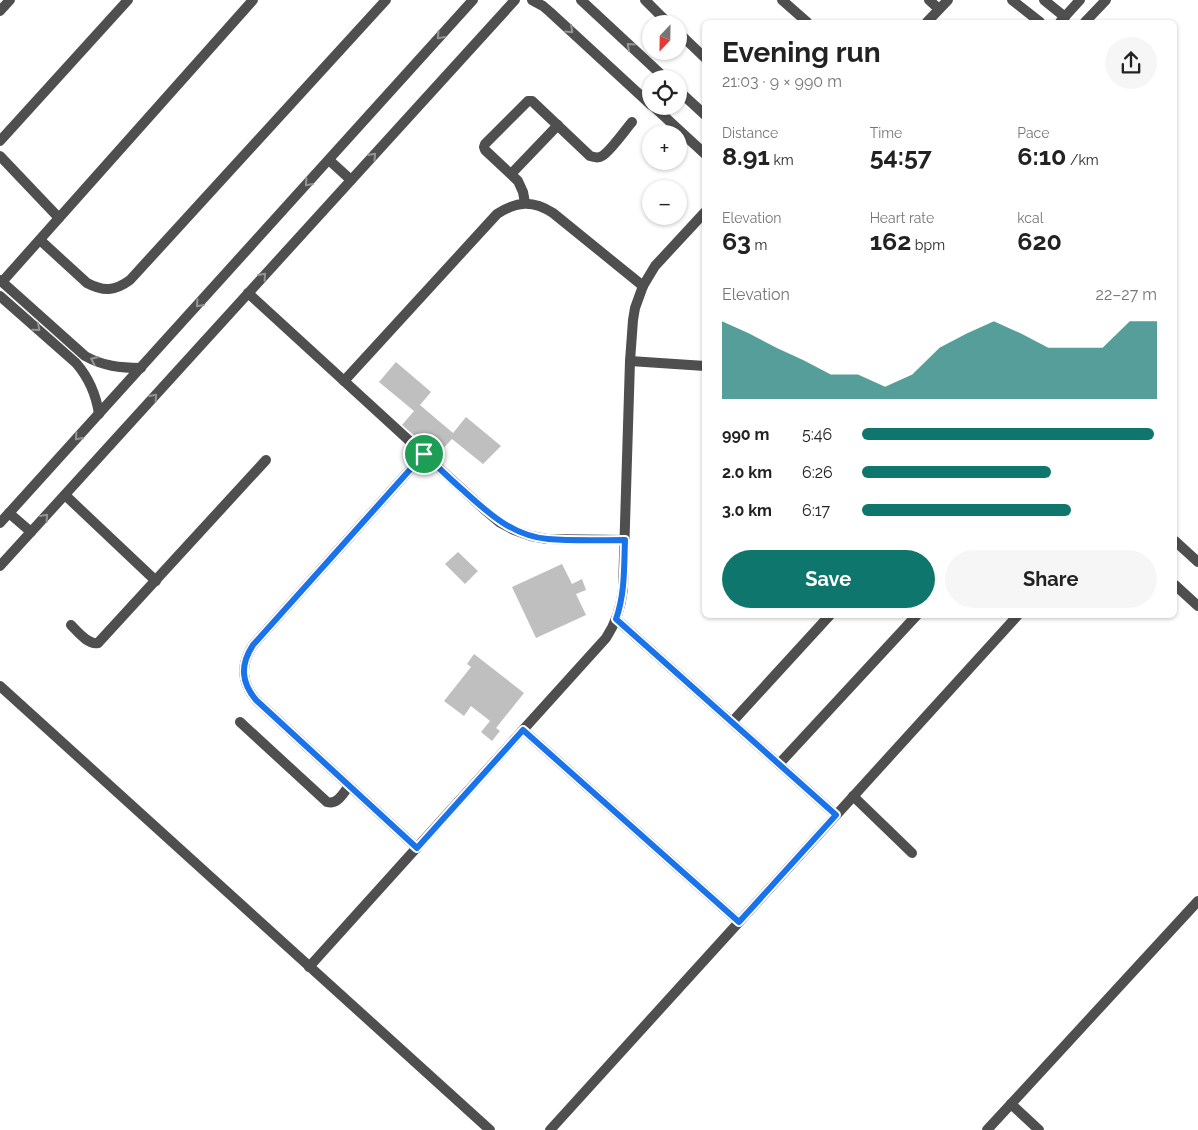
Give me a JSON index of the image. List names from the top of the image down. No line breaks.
{"north":"bottom","page":{"map_buttons":["+","−"],"heading":["Evening run","21:03 · 9 × 990 m"],"stats":[["Distance","8.91 km"],["Time","54:57"],["Pace","6:10 /km"],["Elevation","63 m"],["Heart rate","162 bpm"],["kcal","620"]],"chart":["Elevation","22–27 m"],"list":[{"name":"990 m","note":"5:46"},{"name":"2.0 km","note":"6:26"},{"name":"3.0 km","note":"6:17"}],"buttons":["Save","Share"]}}
